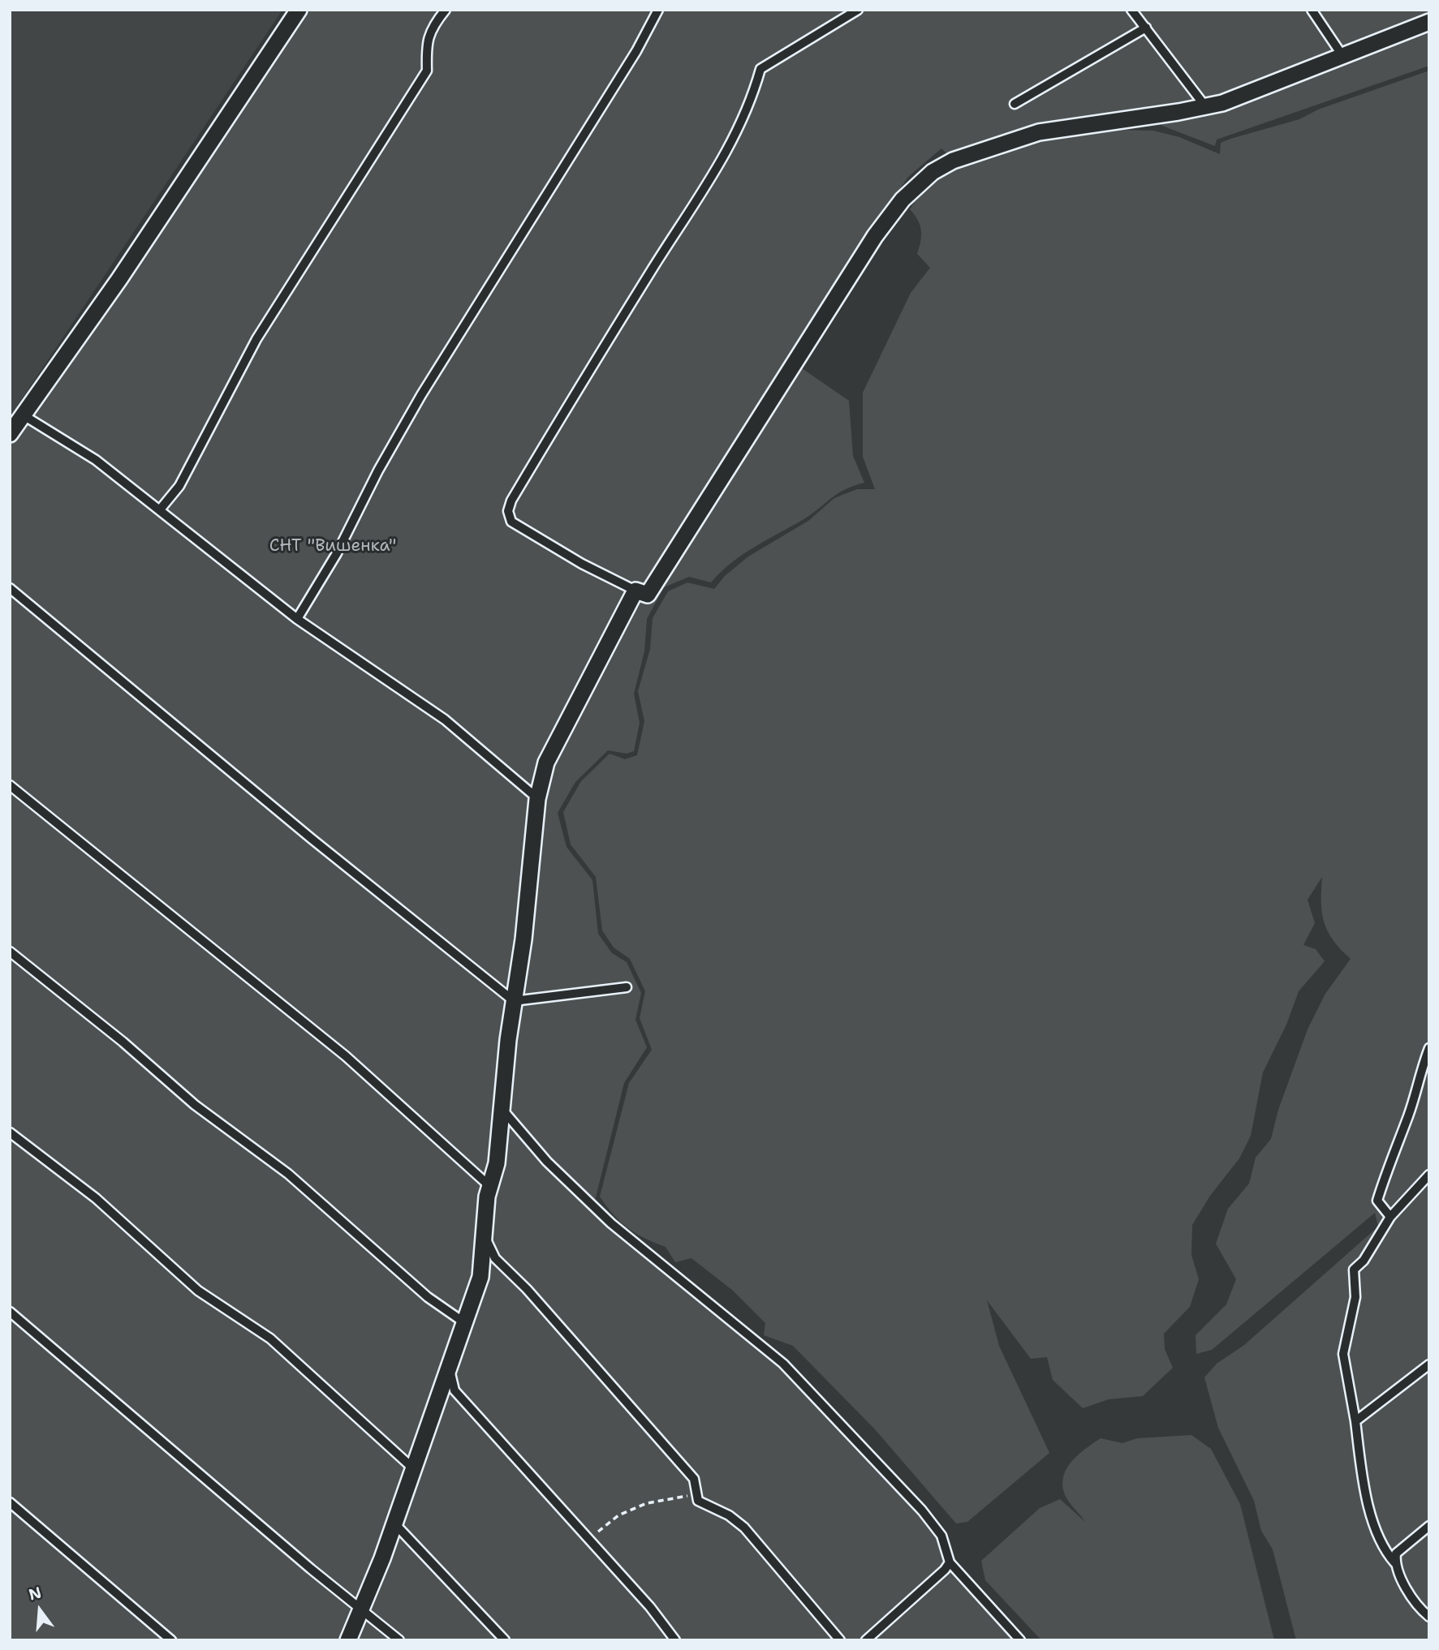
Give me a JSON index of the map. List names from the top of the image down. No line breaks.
{"parks":["СНТ \"Вишенка\""],"north":"top"}
